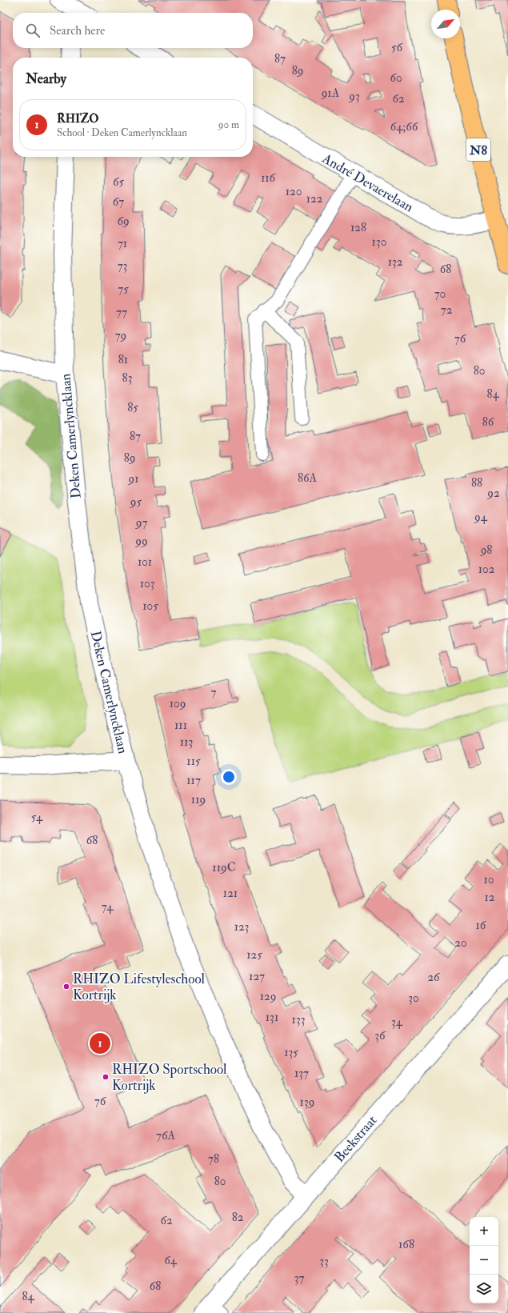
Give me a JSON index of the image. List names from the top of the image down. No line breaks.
{"streets":{"main road":["N8"],"street":["André Devaerelaan","Deken Camerlyncklaan","Beekstraat"]},"crossings":[["N8","André Devaerelaan"],["Deken Camerlyncklaan","Beekstraat"]],"places":["RHIZO Lifestyleschool Kortrijk","RHIZO Sportschool Kortrijk"],"house_numbers":["56","87","89","60","91A","93","62","64;66","116","65","120","122","67","69","128","130","71","132","73","68","75","70","72","77","79","76","81","80","83","84","85","86","87","89","86A","91","88","92","95","94","97","99","98","101","102","103","105","7","109","111","113","115","117","119","54","68","119C","10","121","12","74","16","123","20","125","127","26","129","30","131","133","34","36","135","137","76","139","76A","78","80","82","62","168","64","33","37","68","84"],"north":"top right","page":{"search":"Search here","heading":"Nearby","list":[{"mark":"1","name":"RHIZO","note":"School · Deken Camerlyncklaan","value":"90 m"}],"pins":"1","map_buttons":["+","−"]}}
